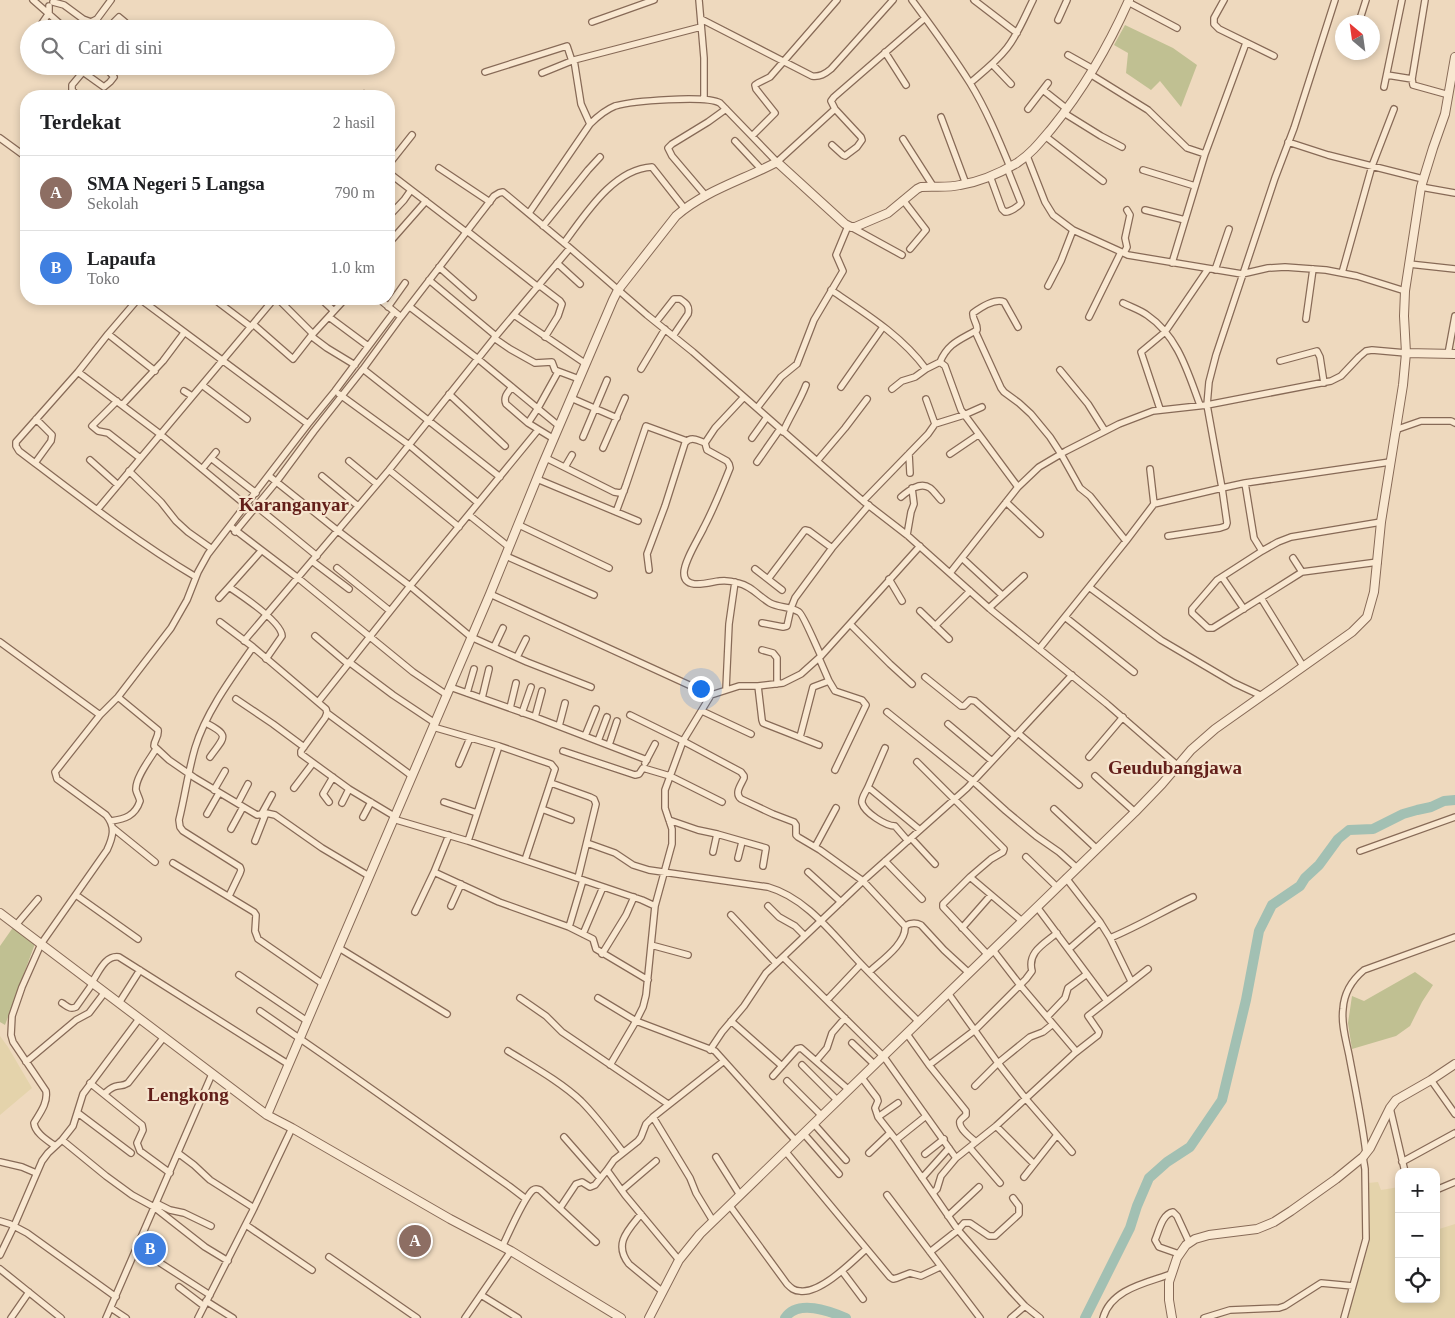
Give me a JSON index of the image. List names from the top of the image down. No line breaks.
{"districts":["Karanganyar","Geudubangjawa","Lengkong"],"north":"top left","page":{"search":"Cari di sini","heading":["Terdekat","2 hasil"],"list":[{"mark":"A","name":"SMA Negeri 5 Langsa","note":"Sekolah","value":"790 m"},{"mark":"B","name":"Lapaufa","note":"Toko","value":"1.0 km"}],"map_buttons":["+","−"],"pins":["A","B"]}}
